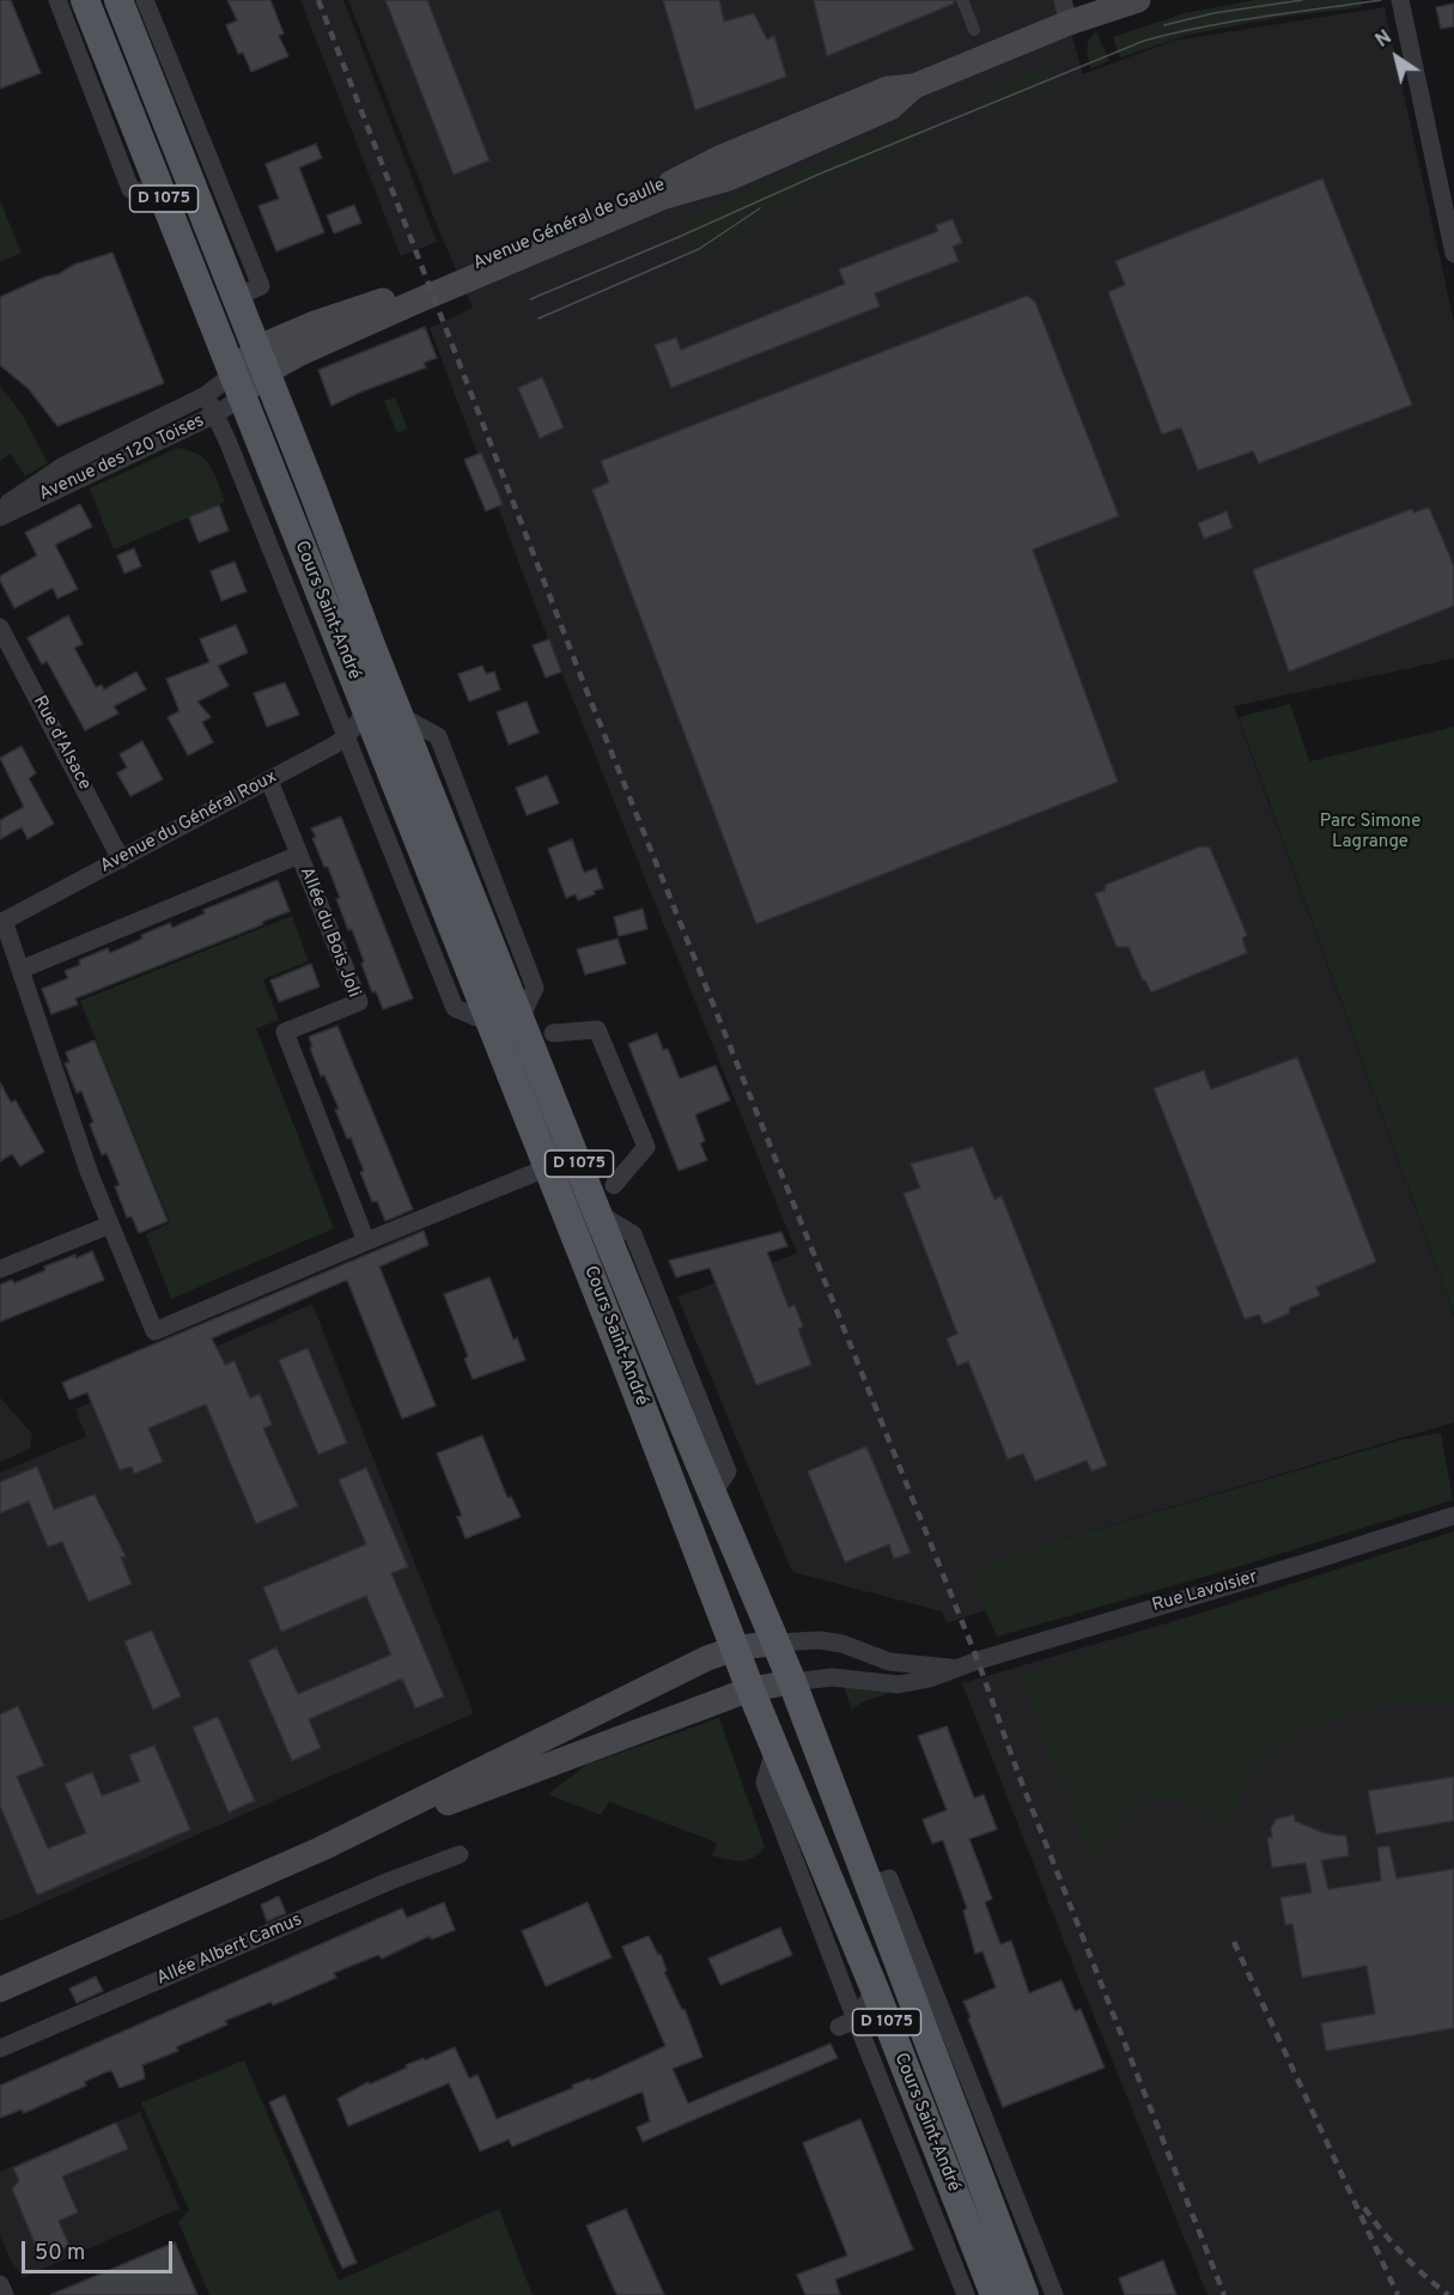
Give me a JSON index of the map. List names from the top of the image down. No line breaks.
{"streets":{"main road":["D 1075","Avenue Général de Gaulle","Cours Saint-André"],"street":["Avenue des 120 Toises","Rue d'Alsace","Avenue du Général Roux","Allée du Bois Joli","Rue Lavoisier","Allée Albert Camus"]},"crossings":[["Avenue Général de Gaulle","Avenue des 120 Toises"],["Avenue Général de Gaulle","Cours Saint-André"],["Avenue des 120 Toises","Cours Saint-André"],["Cours Saint-André","Avenue du Général Roux"],["Cours Saint-André","Rue Lavoisier"],["Rue d'Alsace","Avenue du Général Roux"],["Avenue du Général Roux","Allée du Bois Joli"]],"parks":["Parc Simone Lagrange"],"scale_bar":"50 m","north":"top left"}
